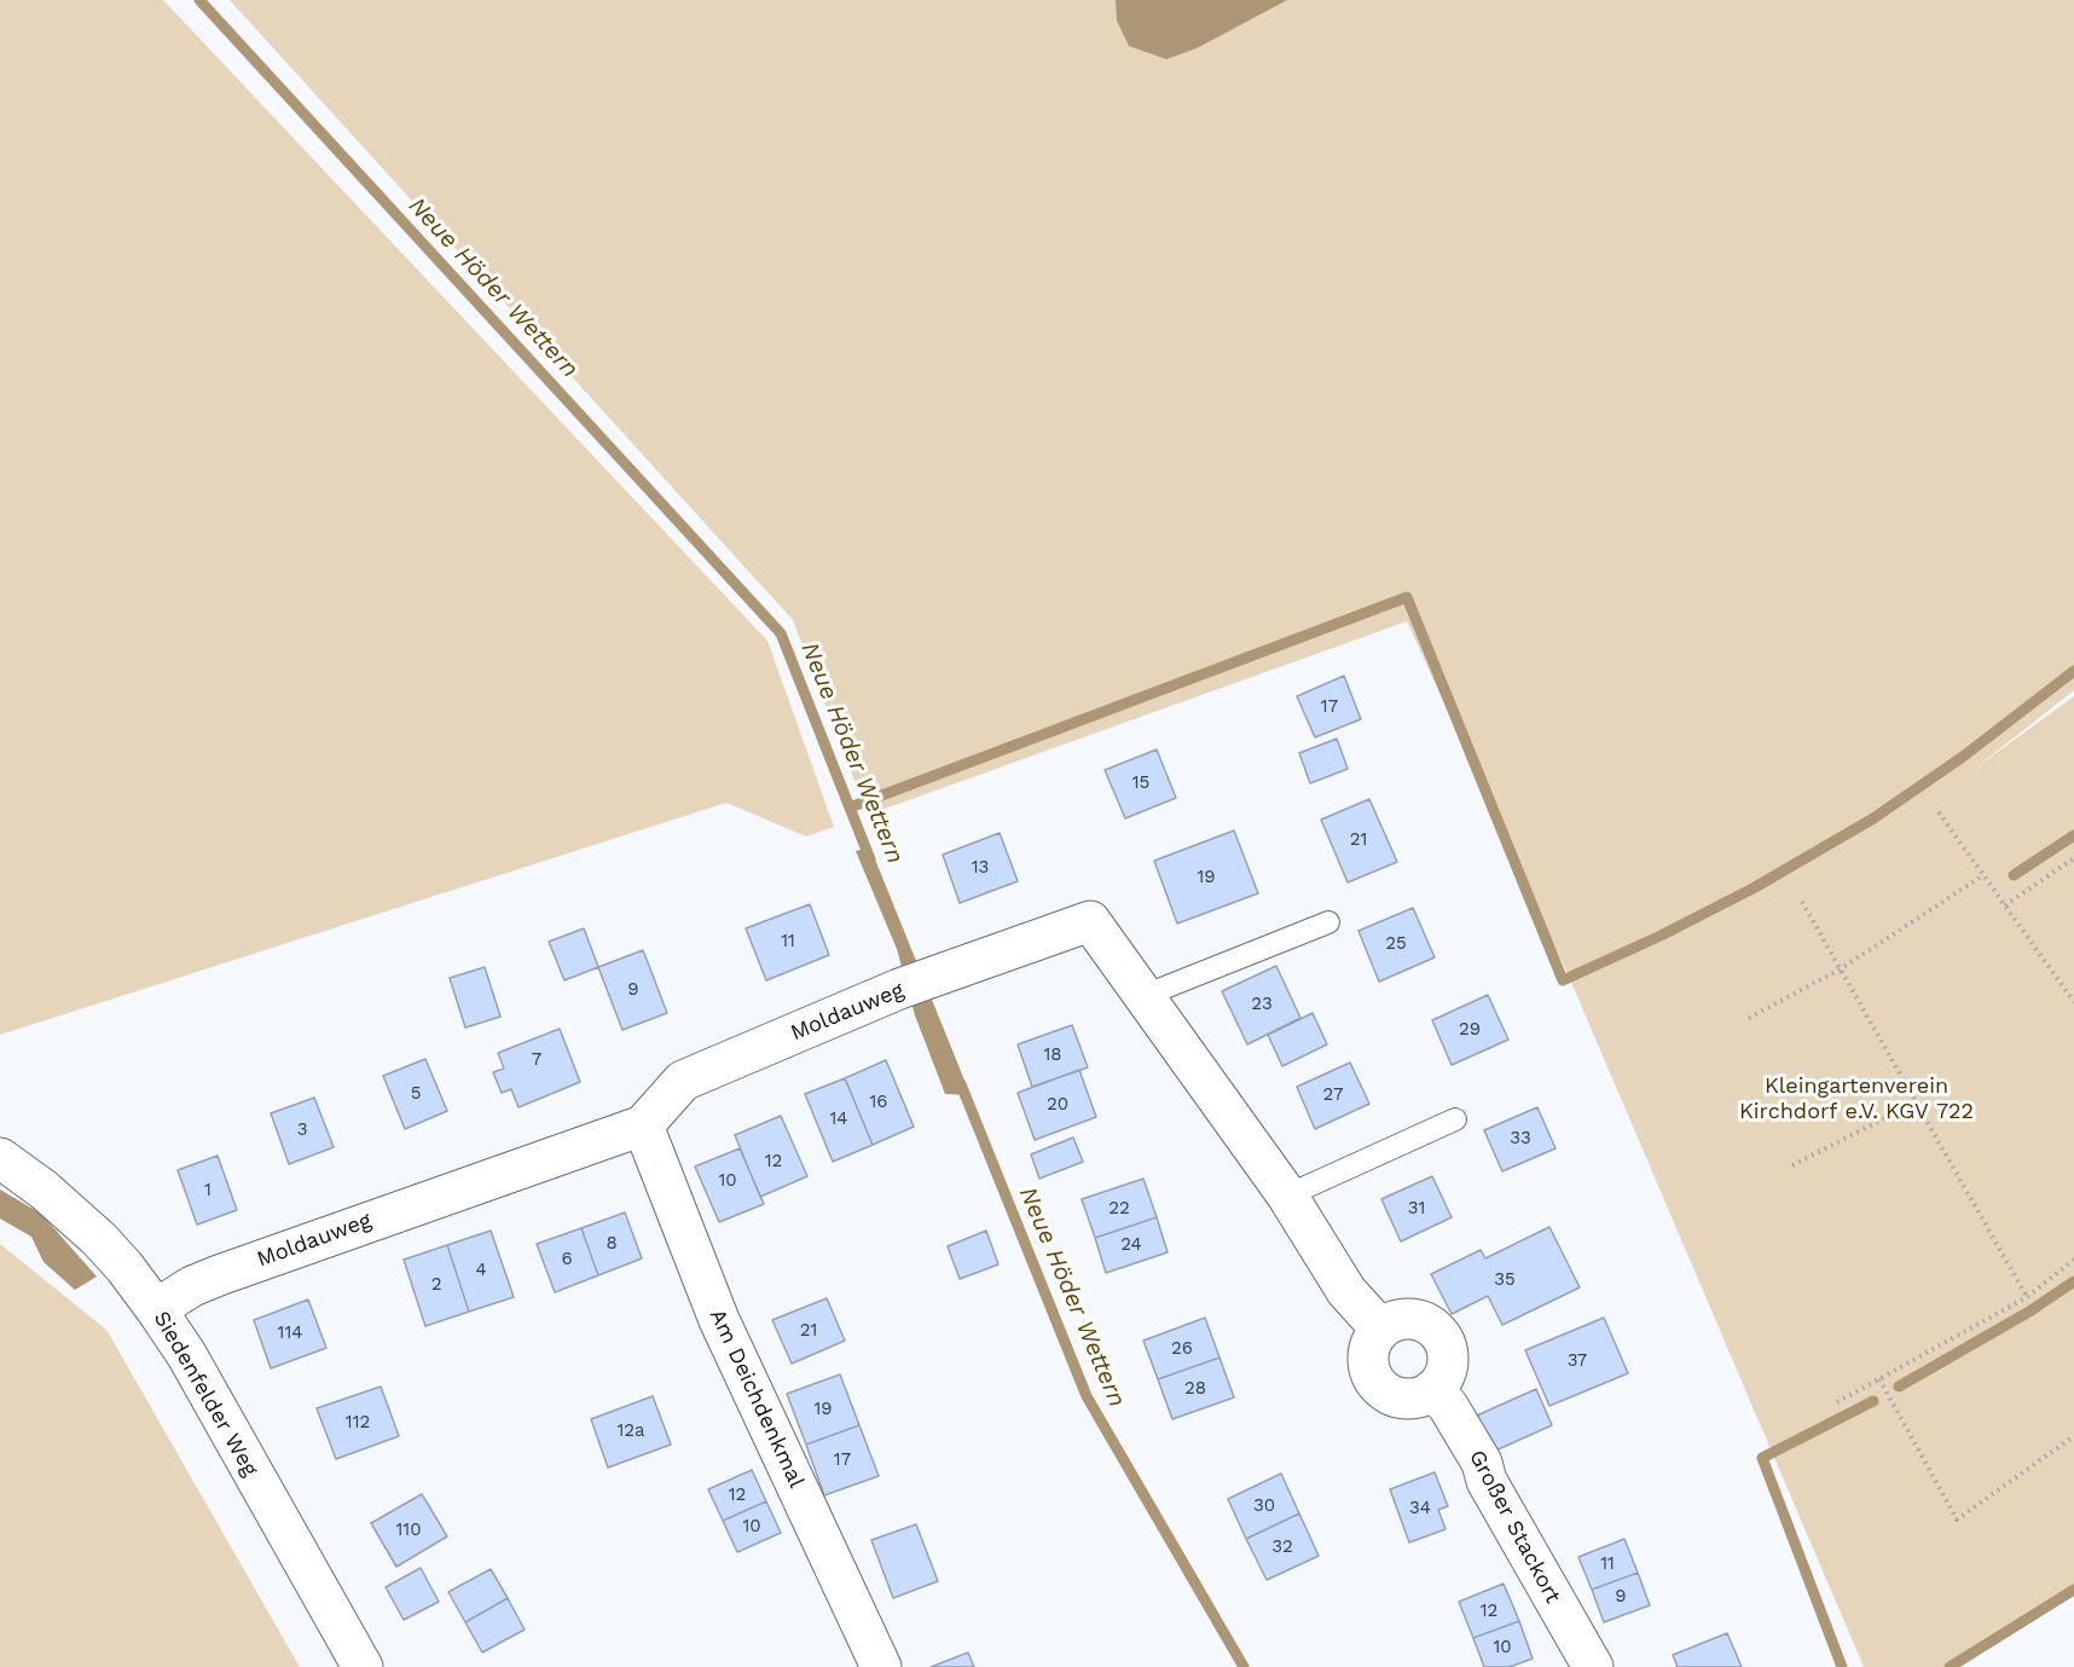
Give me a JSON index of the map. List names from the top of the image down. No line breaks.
{"streets":{"street":["Moldauweg","Siedenfelder Weg","Am Deichdenkmal","Großer Stackort"]},"crossings":[["Moldauweg","Siedenfelder Weg"],["Moldauweg","Am Deichdenkmal"],["Moldauweg","Großer Stackort"]],"water":["Neue Höder Wettern"],"parks":["Kleingartenverein Kirchdorf e.V. KGV 722"],"house_numbers":["17","15","21","13","19","11","25","9","23","29","18","7","5","27","16","20","14","3","33","12","10","1","22","31","8","24","6","4","35","2","21","114","26","37","28","19","112","12a","17","12","30","34","10","110","32","11","9","12","10"]}
